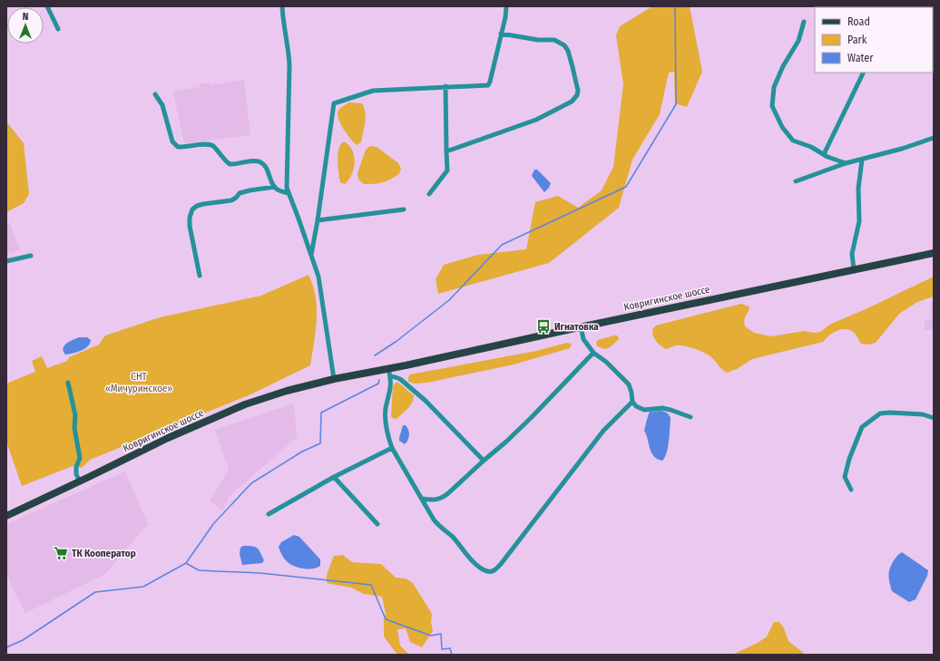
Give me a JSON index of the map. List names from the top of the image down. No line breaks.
{"streets":{"main road":["Ковригинское шоссе"]},"parks":["СНТ «Мичуринское»"],"places":{"bus stop":["Игнатовка"],"supermarket":["ТК Кооператор"]},"legend":["Road","Park","Water"],"north":"top"}
